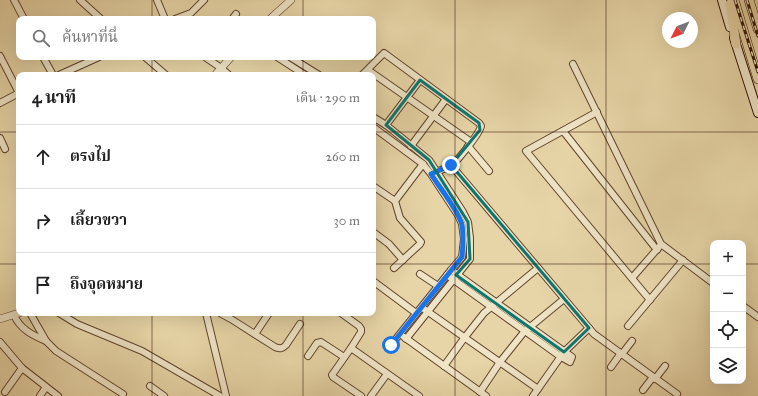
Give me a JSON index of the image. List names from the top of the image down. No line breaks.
{"north":"bottom left","page":{"search":"ค้นหาที่นี่","heading":["4 นาที","เดิน · 290 m"],"list":[["ตรงไป","260 m"],["เลี้ยวขวา","30 m"],"ถึงจุดหมาย"],"map_buttons":["+","−"]}}
